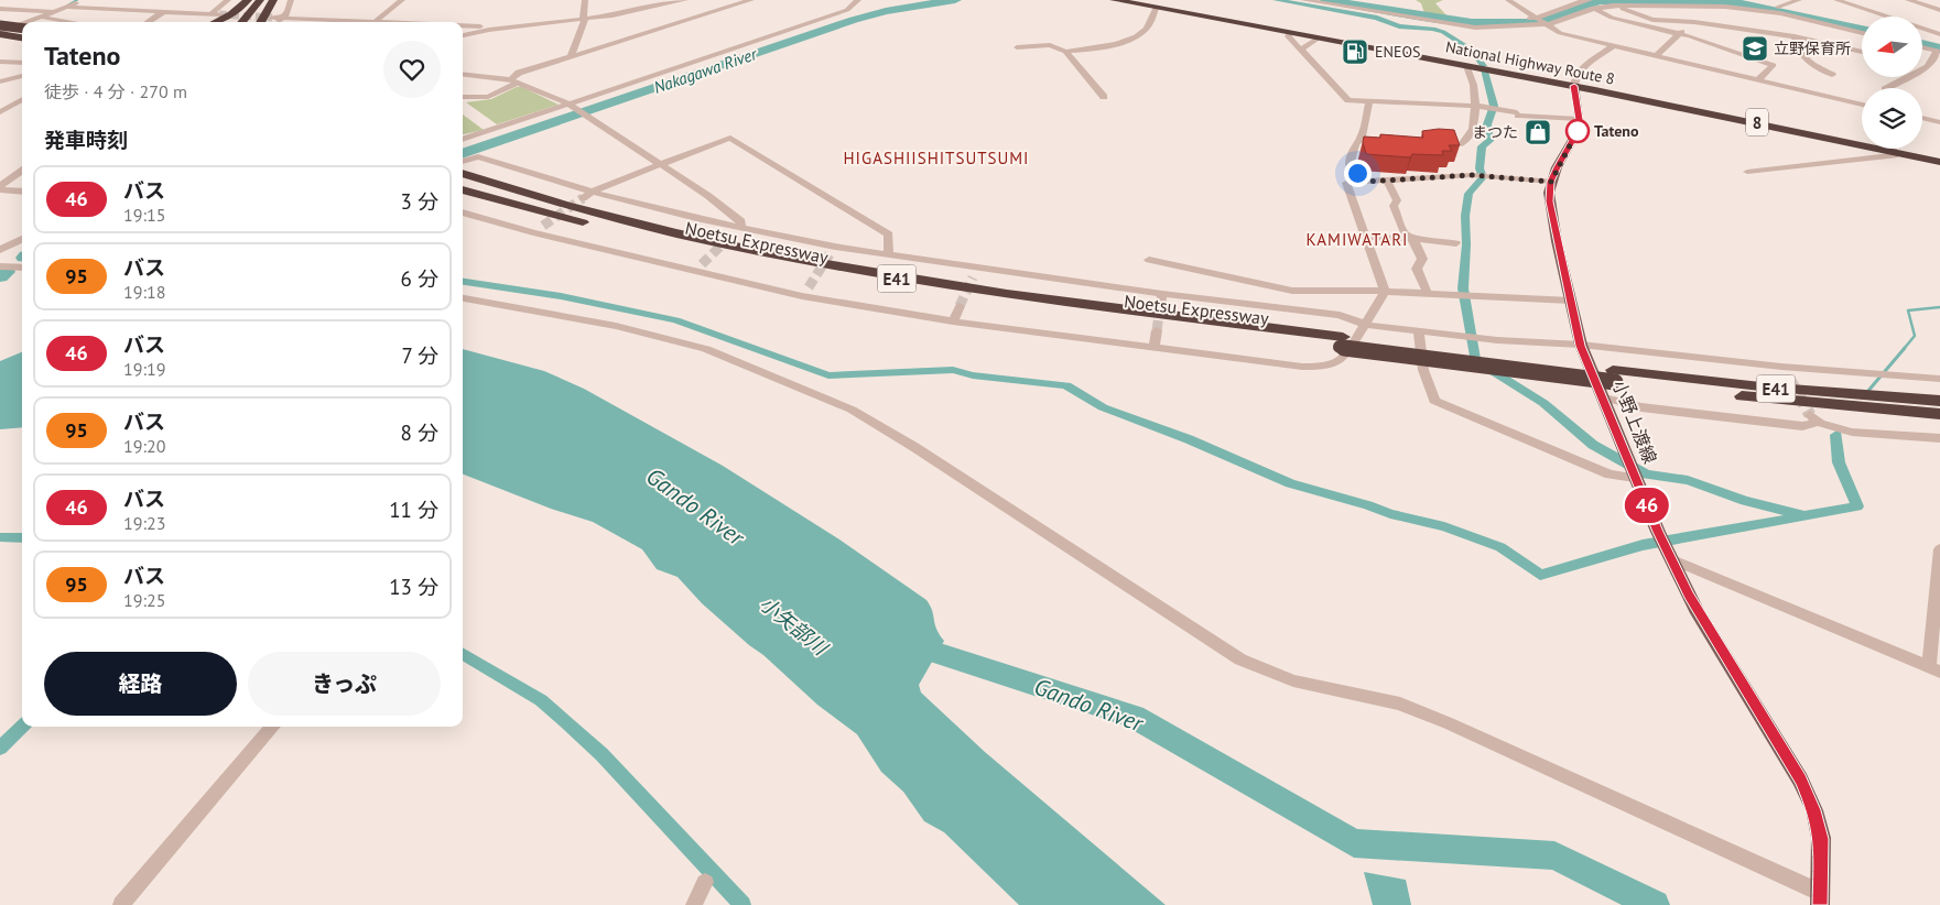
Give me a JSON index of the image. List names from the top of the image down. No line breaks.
{"streets":{"highway":["National Highway Route 8","8","Noetsu Expressway","E41"],"main road":["小野上渡線"]},"crossings":[["National Highway Route 8","小野上渡線"]],"districts":["HIGASHIISHITSUTSUMI","KAMIWATARI"],"water":["Nakagawa River","Gando River","小矢部川"],"places":{"school or university":["立野保育所"],"fuel station":["ENEOS"],"other":["Tateno"],"shop":["まつた"]},"lines":["bus line 46"],"north":"left","page":{"on_map":"46","heading":[["Tateno","徒歩 · 4 分 · 270 m"],"発車時刻"],"list":[{"mark":"46","name":"バス","note":"19:15","value":"3 分"},{"mark":"95","name":"バス","note":"19:18","value":"6 分"},{"mark":"46","name":"バス","note":"19:19","value":"7 分"},{"mark":"95","name":"バス","note":"19:20","value":"8 分"},{"mark":"46","name":"バス","note":"19:23","value":"11 分"},{"mark":"95","name":"バス","note":"19:25","value":"13 分"}],"buttons":["経路","きっぷ"]}}
